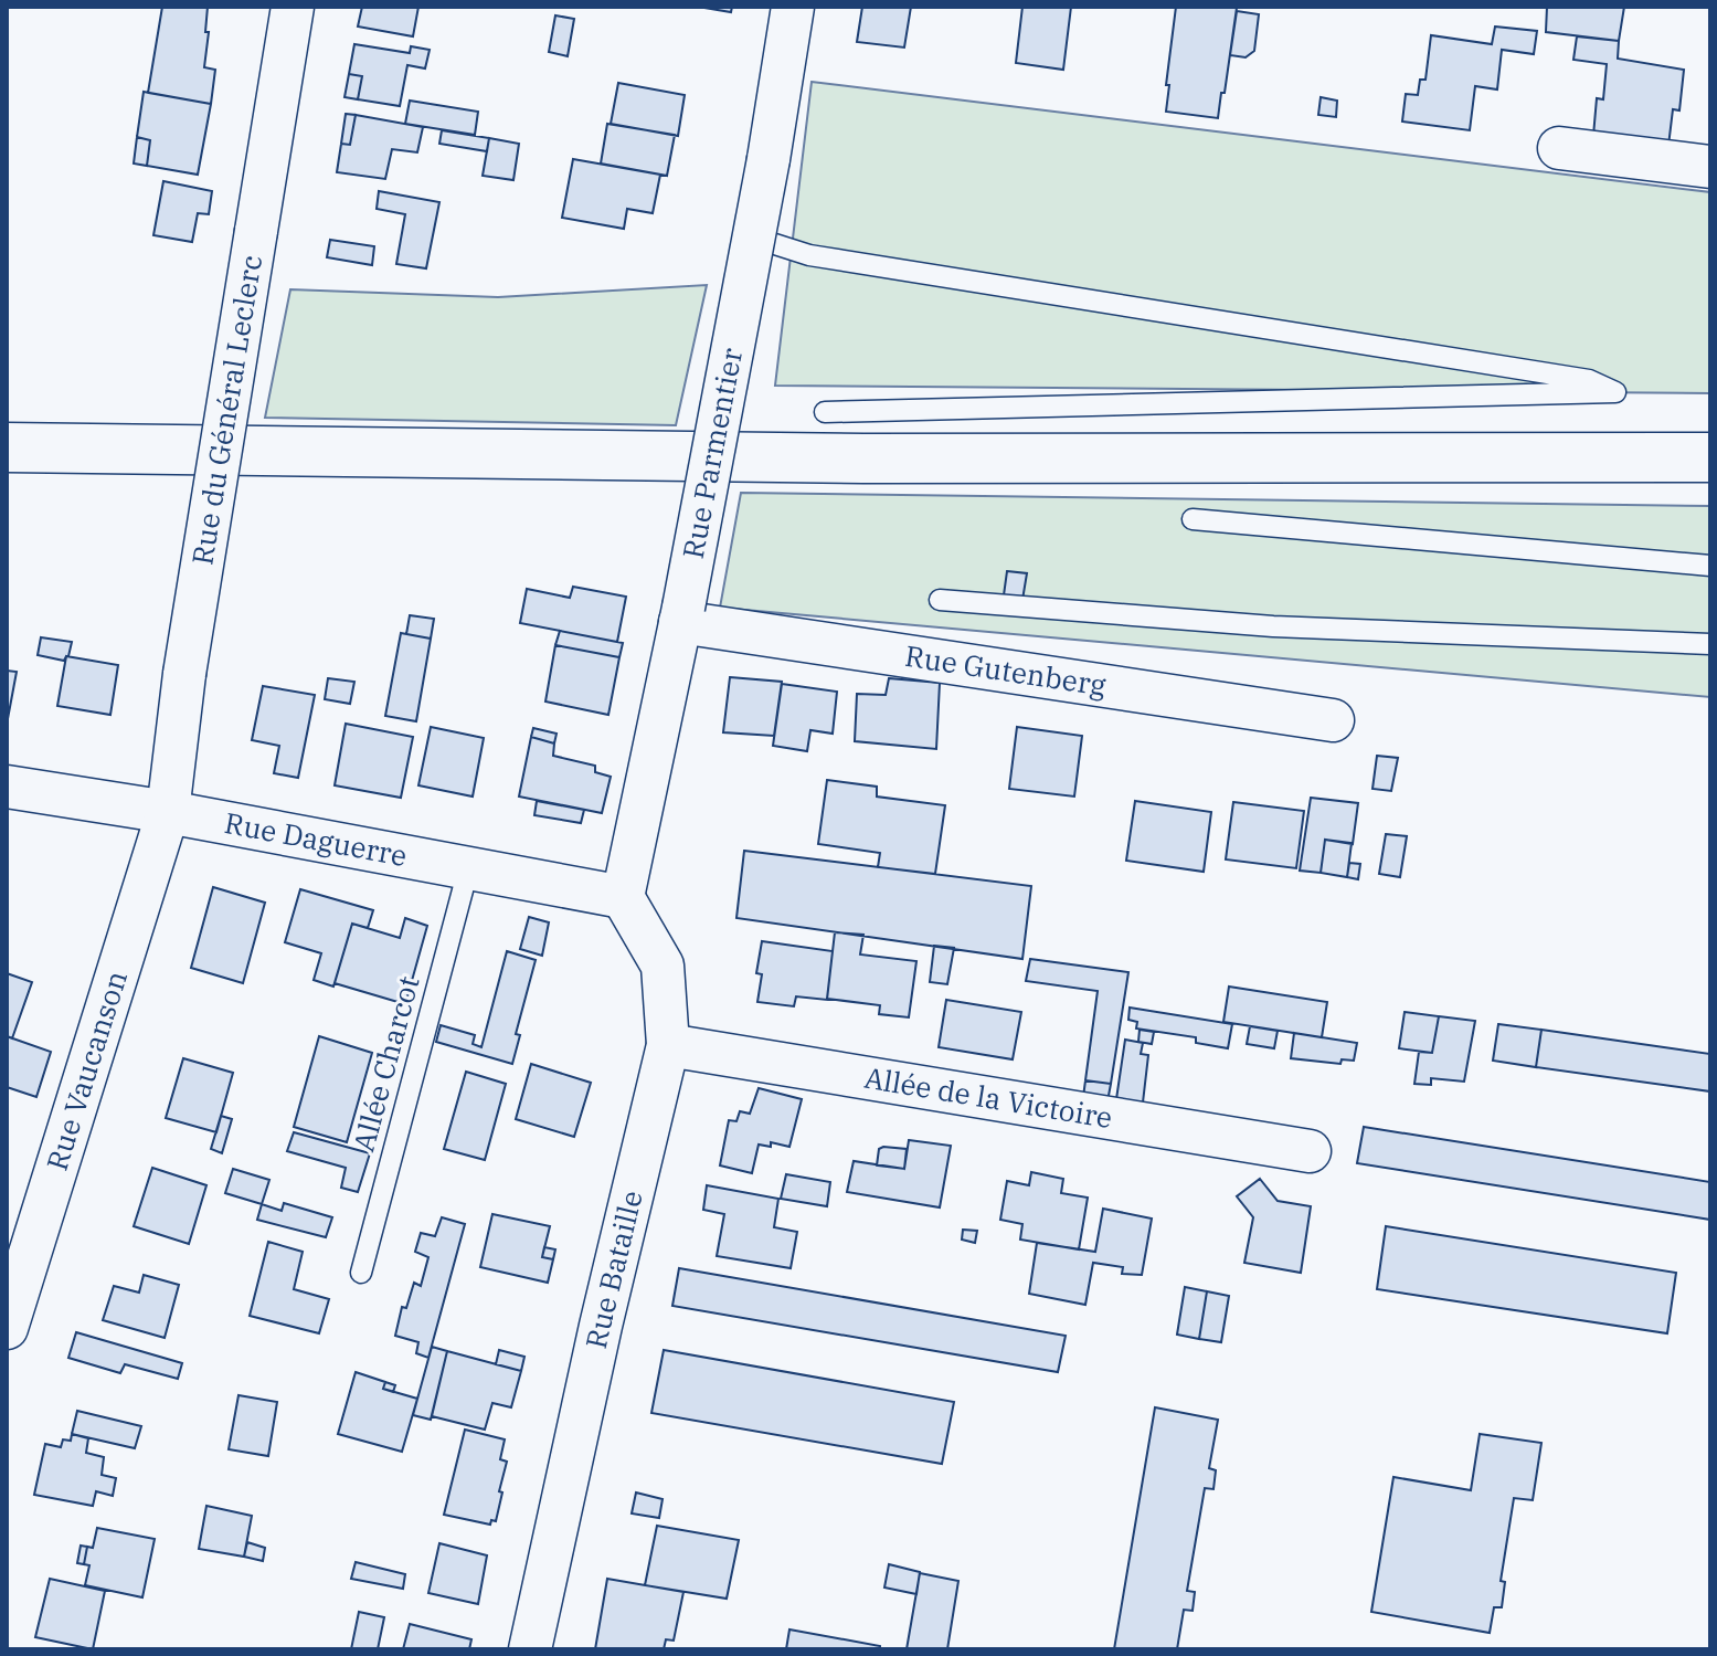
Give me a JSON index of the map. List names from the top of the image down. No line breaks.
{"streets":{"street":["Rue du Général Leclerc","Rue Parmentier","Rue Gutenberg","Rue Daguerre","Rue Vaucanson","Allée de la Victoire","Rue Bataille"],"lane":["Allée Charcot"]},"crossings":[["Rue du Général Leclerc","Rue Daguerre"],["Rue du Général Leclerc","Rue Vaucanson"],["Rue Parmentier","Rue Gutenberg"],["Rue Parmentier","Rue Daguerre"],["Rue Parmentier","Rue Bataille"],["Rue Daguerre","Allée Charcot"],["Rue Daguerre","Rue Vaucanson"],["Rue Daguerre","Rue Bataille"],["Allée de la Victoire","Rue Bataille"]]}
